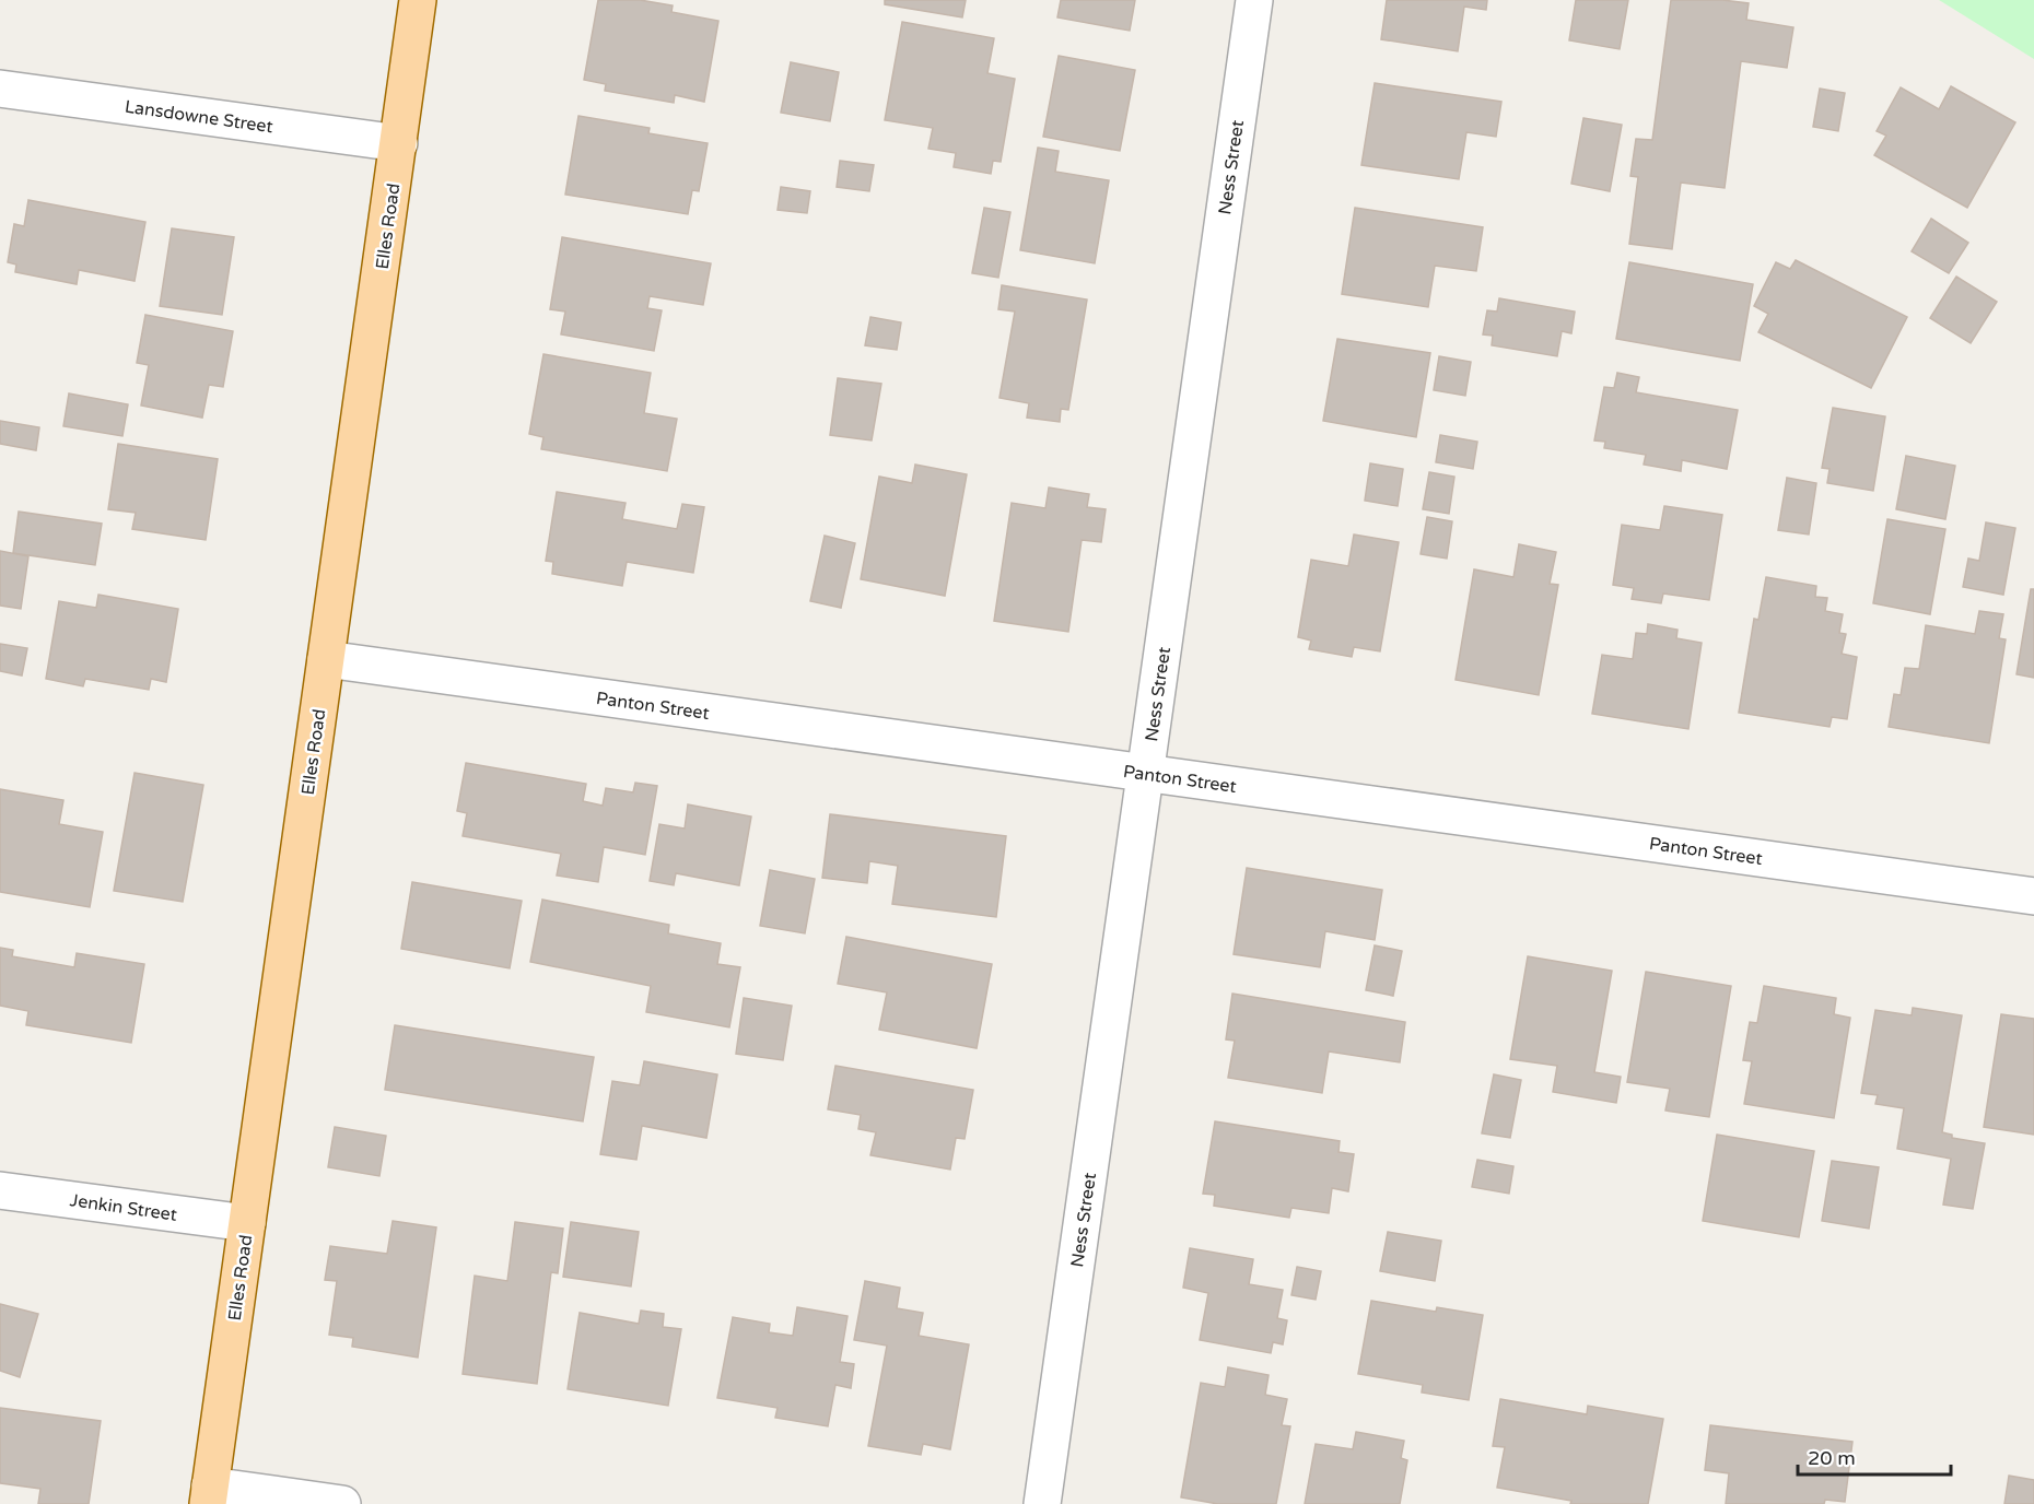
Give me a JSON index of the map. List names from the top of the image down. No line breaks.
{"streets":{"main road":["Elles Road"],"street":["Lansdowne Street","Ness Street","Panton Street","Jenkin Street"]},"crossings":[["Lansdowne Street","Elles Road"],["Ness Street","Panton Street"],["Elles Road","Panton Street"],["Elles Road","Jenkin Street"]],"scale_bar":"20 m"}
